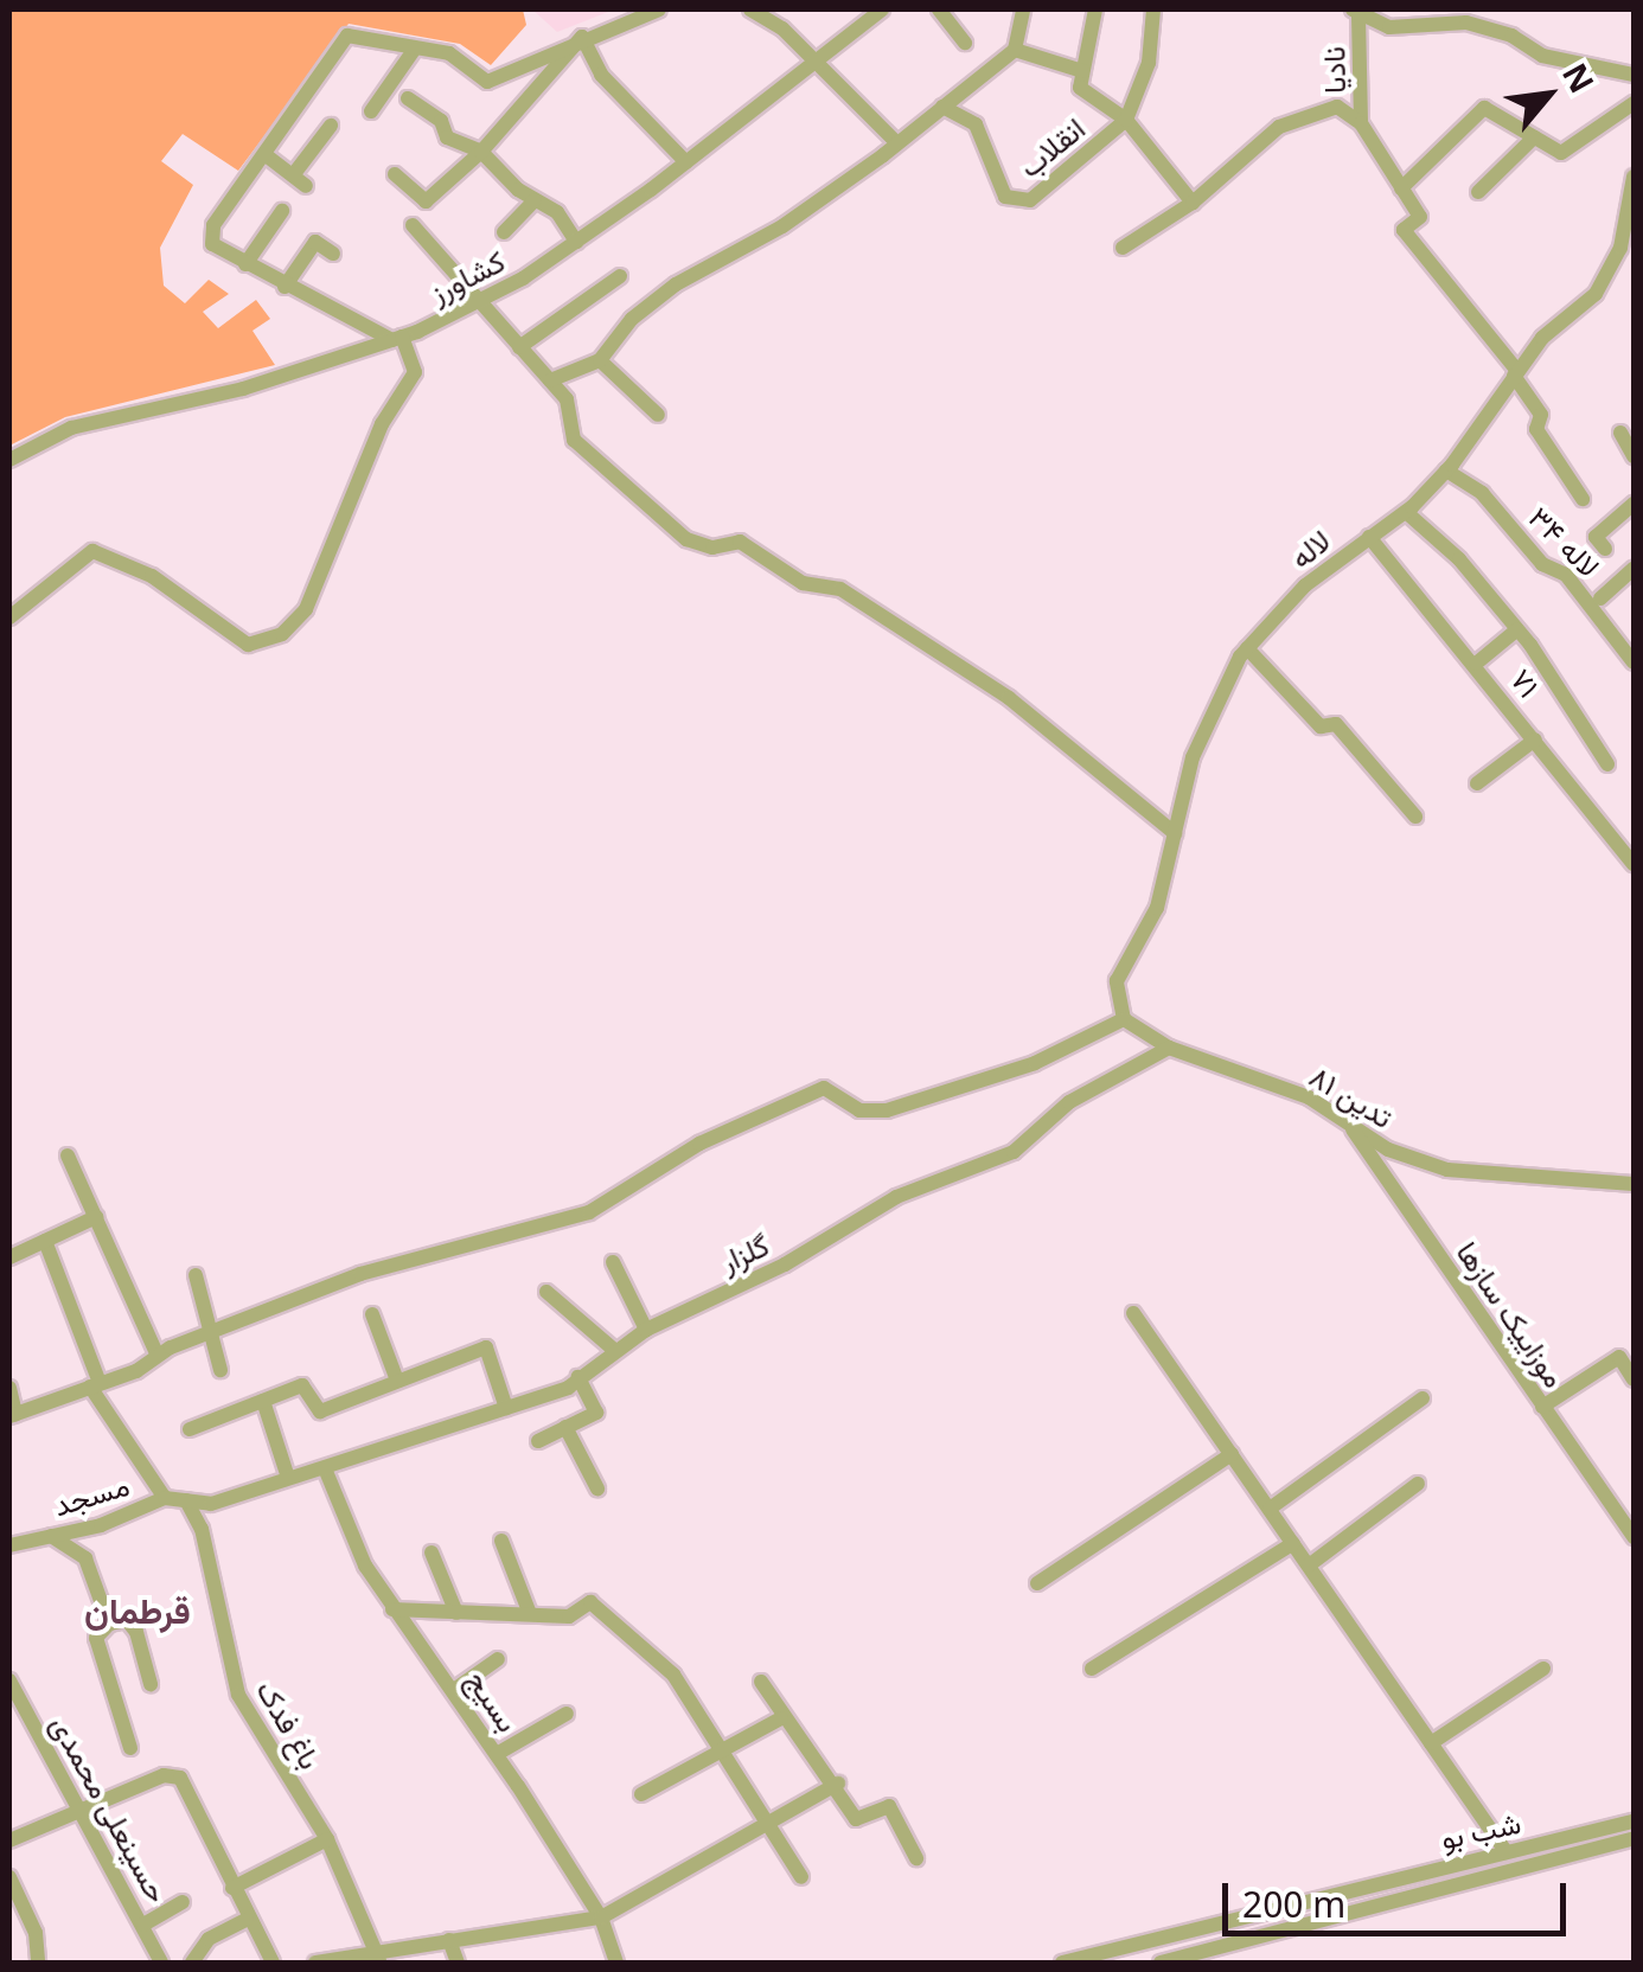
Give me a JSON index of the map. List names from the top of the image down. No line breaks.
{"streets":{"street":["نادیا","انقلاب","کشاورز","لاله ۳۴","لاله","۷۱","تدین ۸۱","گلزار","موزاییک سازها","مسجد","بسیج","باغ فدک","حسینعلی محمدی","شب بو"]},"crossings":[["لاله ۳۴","لاله"],["لاله","۷۱"],["لاله","تدین ۸۱"],["تدین ۸۱","گلزار"],["تدین ۸۱","موزاییک سازها"],["گلزار","مسجد"],["گلزار","بسیج"],["مسجد","بسیج"],["مسجد","باغ فدک"]],"districts":["قرطمان"],"scale_bar":"200 m","north":"top right"}
